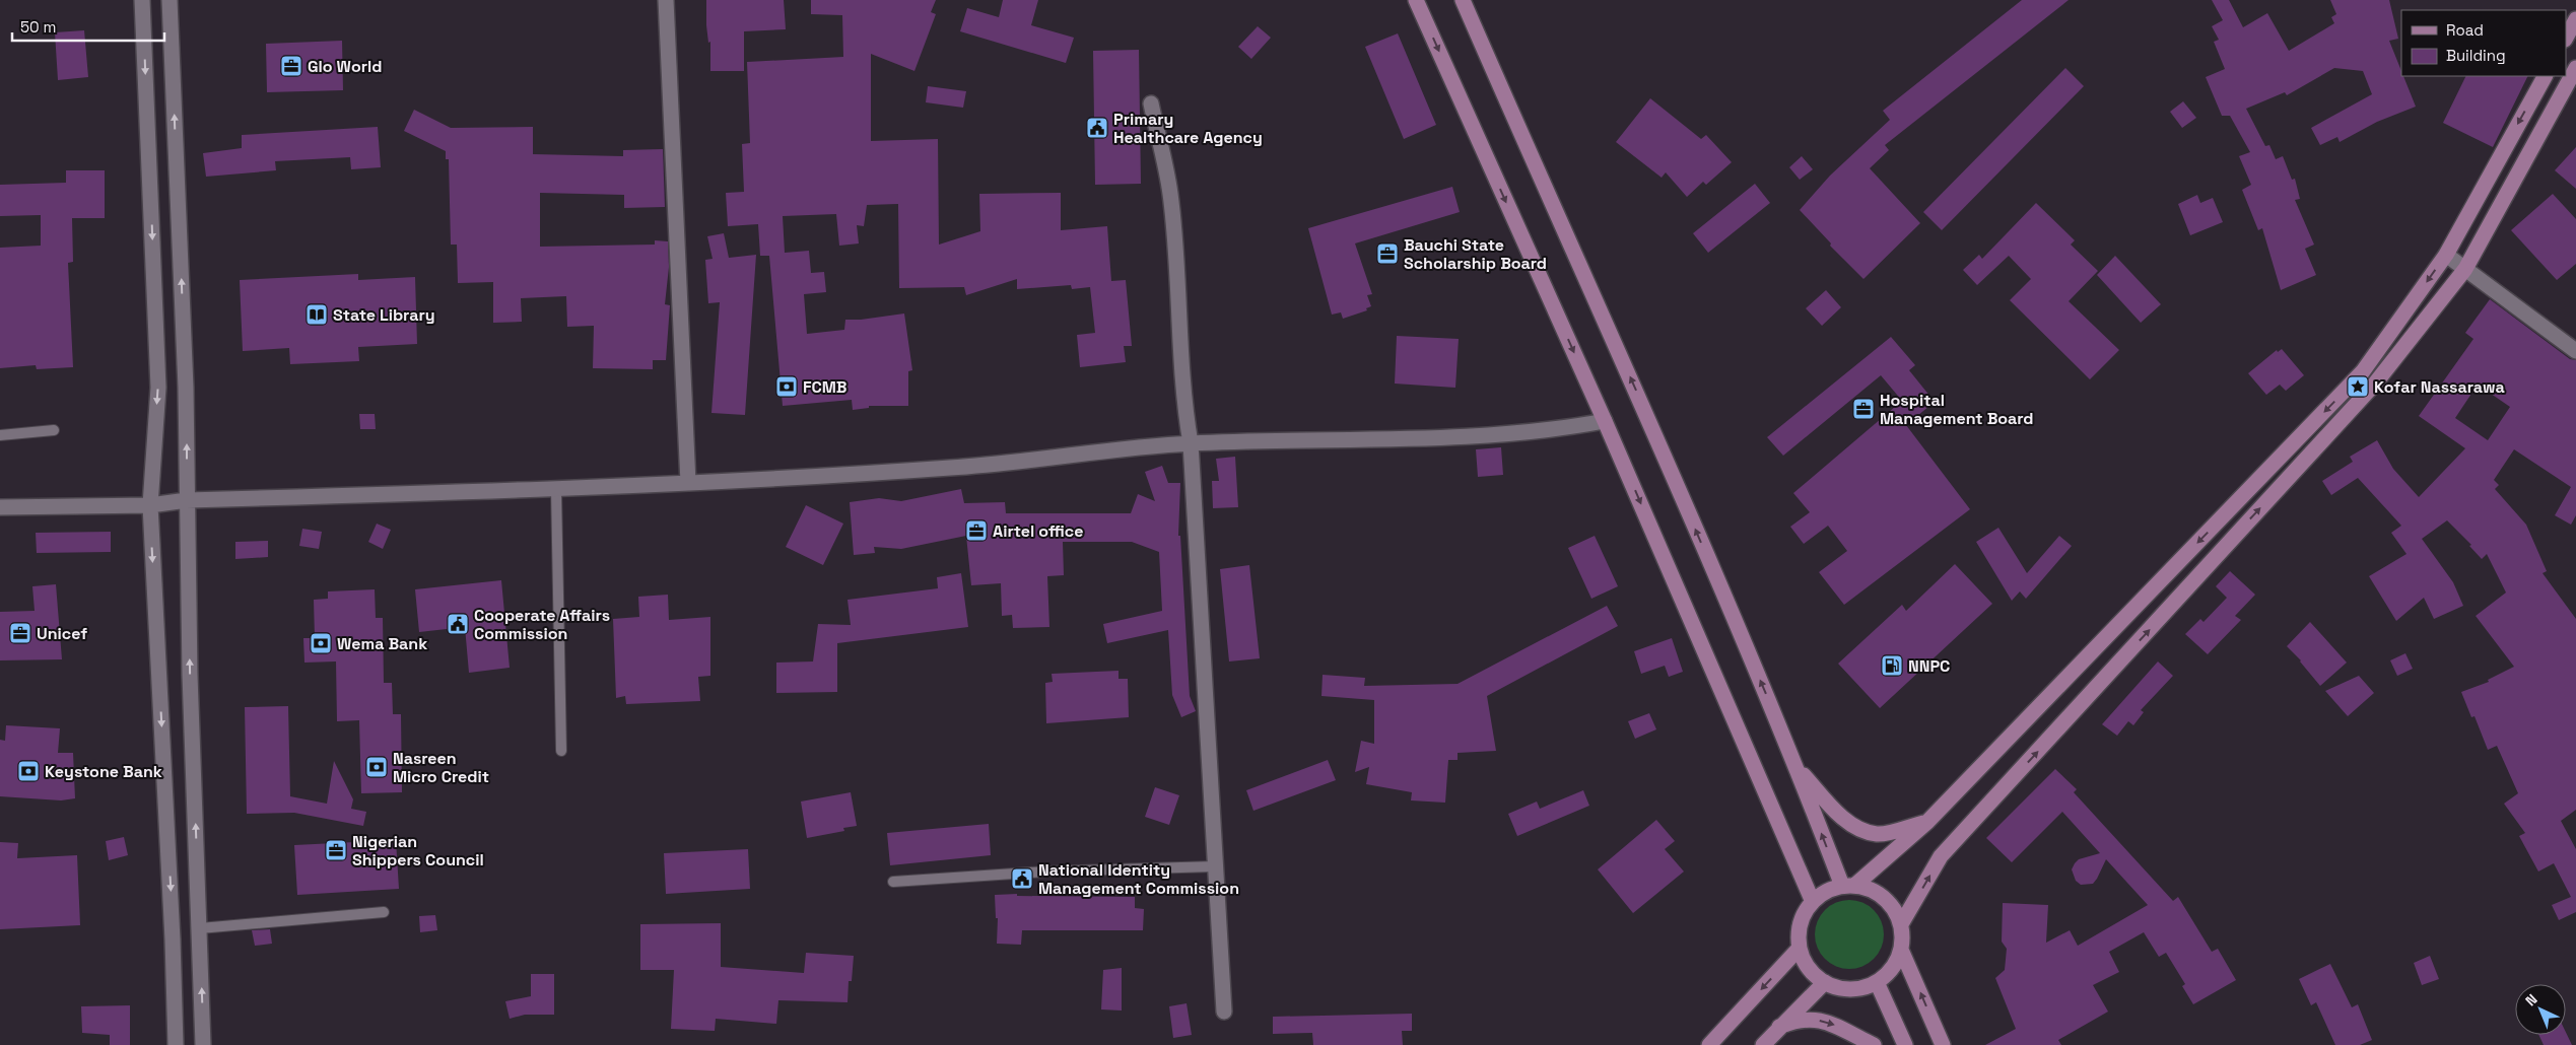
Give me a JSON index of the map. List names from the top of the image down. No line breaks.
{"places":{"office":["Glo World","Bauchi State Scholarship Board","Hospital Management Board","Airtel office","Unicef","Nigerian Shippers Council"],"public building":["Primary Healthcare Agency","Cooperate Affairs Commission","National Identity Management Commission"],"library":["State Library"],"bank":["FCMB","Wema Bank","Nasreen Micro Credit","Keystone Bank"],"place":["Kofar Nassarawa"],"fuel station":["NNPC"]},"legend":["Road","Building"],"scale_bar":"50 m","north":"top left"}
